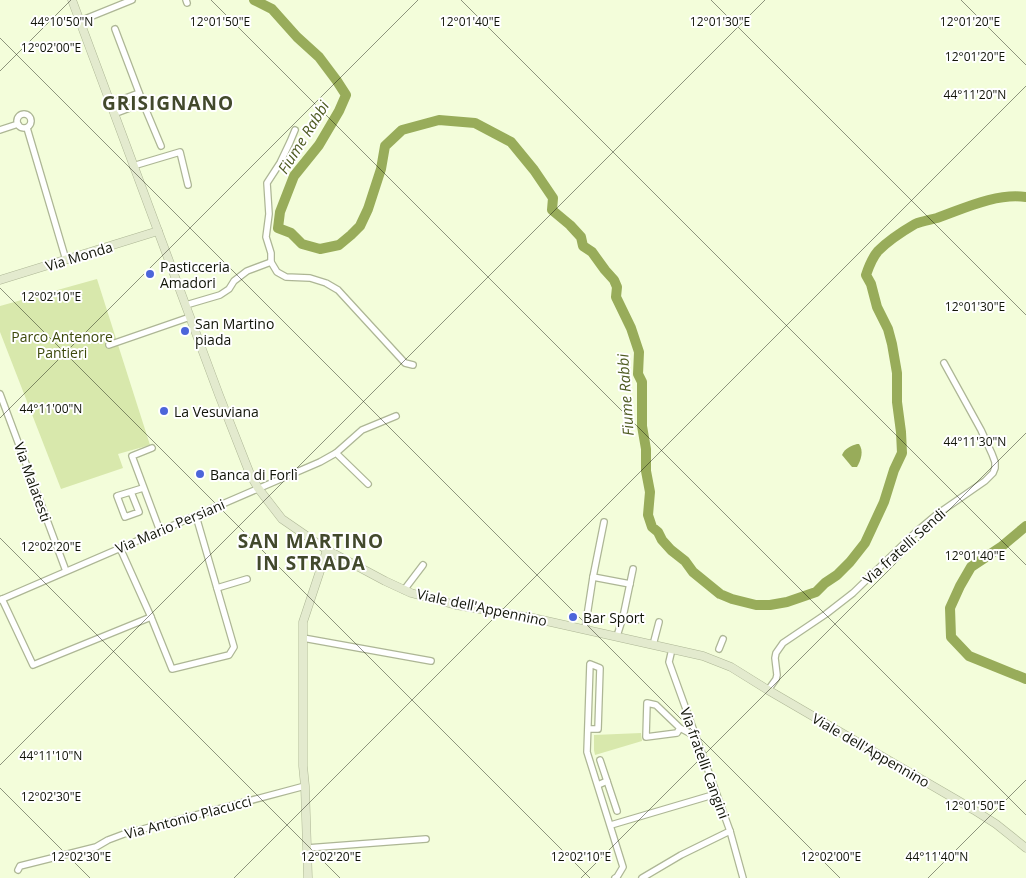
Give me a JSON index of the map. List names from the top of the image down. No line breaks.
{"streets":{"main road":["Via Monda","Viale dell'Appennino"],"street":["Via Malatesti","Via Mario Persiani","Via fratelli Sendi","Via fratelli Cangini","Via Antonio Placucci"]},"crossings":[["Via Monda","Viale dell'Appennino"],["Via Malatesti","Via Mario Persiani"],["Via Mario Persiani","Viale dell'Appennino"],["Via fratelli Sendi","Viale dell'Appennino"],["Viale dell'Appennino","Via fratelli Cangini"]],"districts":["GRISIGNANO","SAN MARTINO IN STRADA"],"water":["Fiume Rabbi"],"parks":["Parco Antenore Pantieri"],"places":["Pasticceria Amadori","San Martino piada","La Vesuviana","Banca di Forlì","Bar Sport"],"coordinates":["12°01'30\"E","12°01'20\"E","44°10'50\"N","12°01'50\"E","12°01'40\"E","12°02'00\"E","44°11'20\"N","12°02'10\"E","44°11'00\"N","44°11'30\"N","12°02'20\"E","44°11'10\"N","12°02'30\"E","44°11'40\"N"]}
